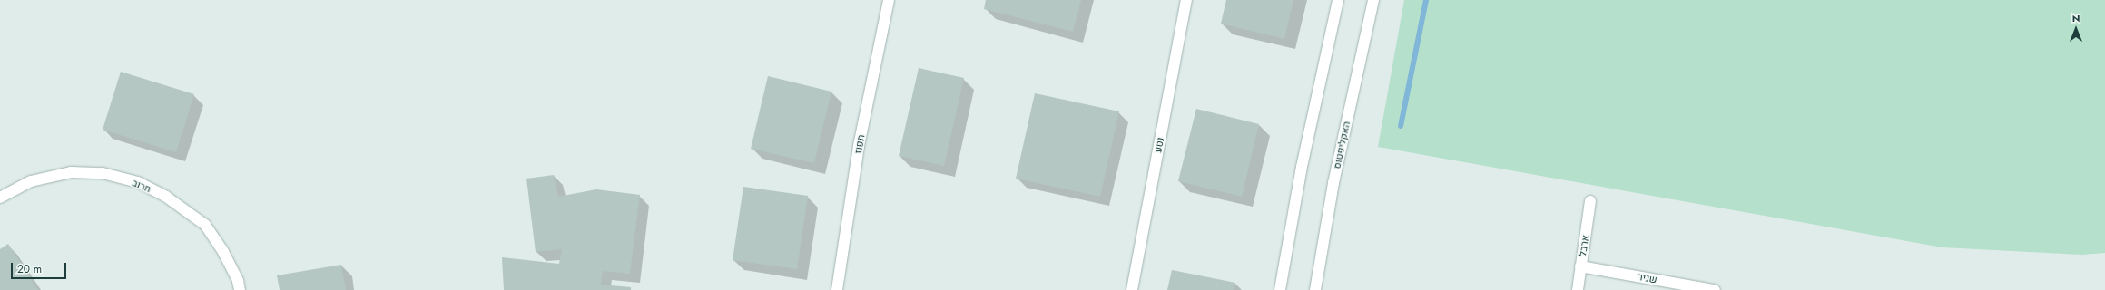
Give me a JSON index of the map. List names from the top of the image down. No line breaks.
{"streets":{"street":["תפוז","נטע","האקליפטוס","חרוב","ארבל","שניר"]},"crossings":[["ארבל","שניר"]],"scale_bar":"20 m","north":"top"}
